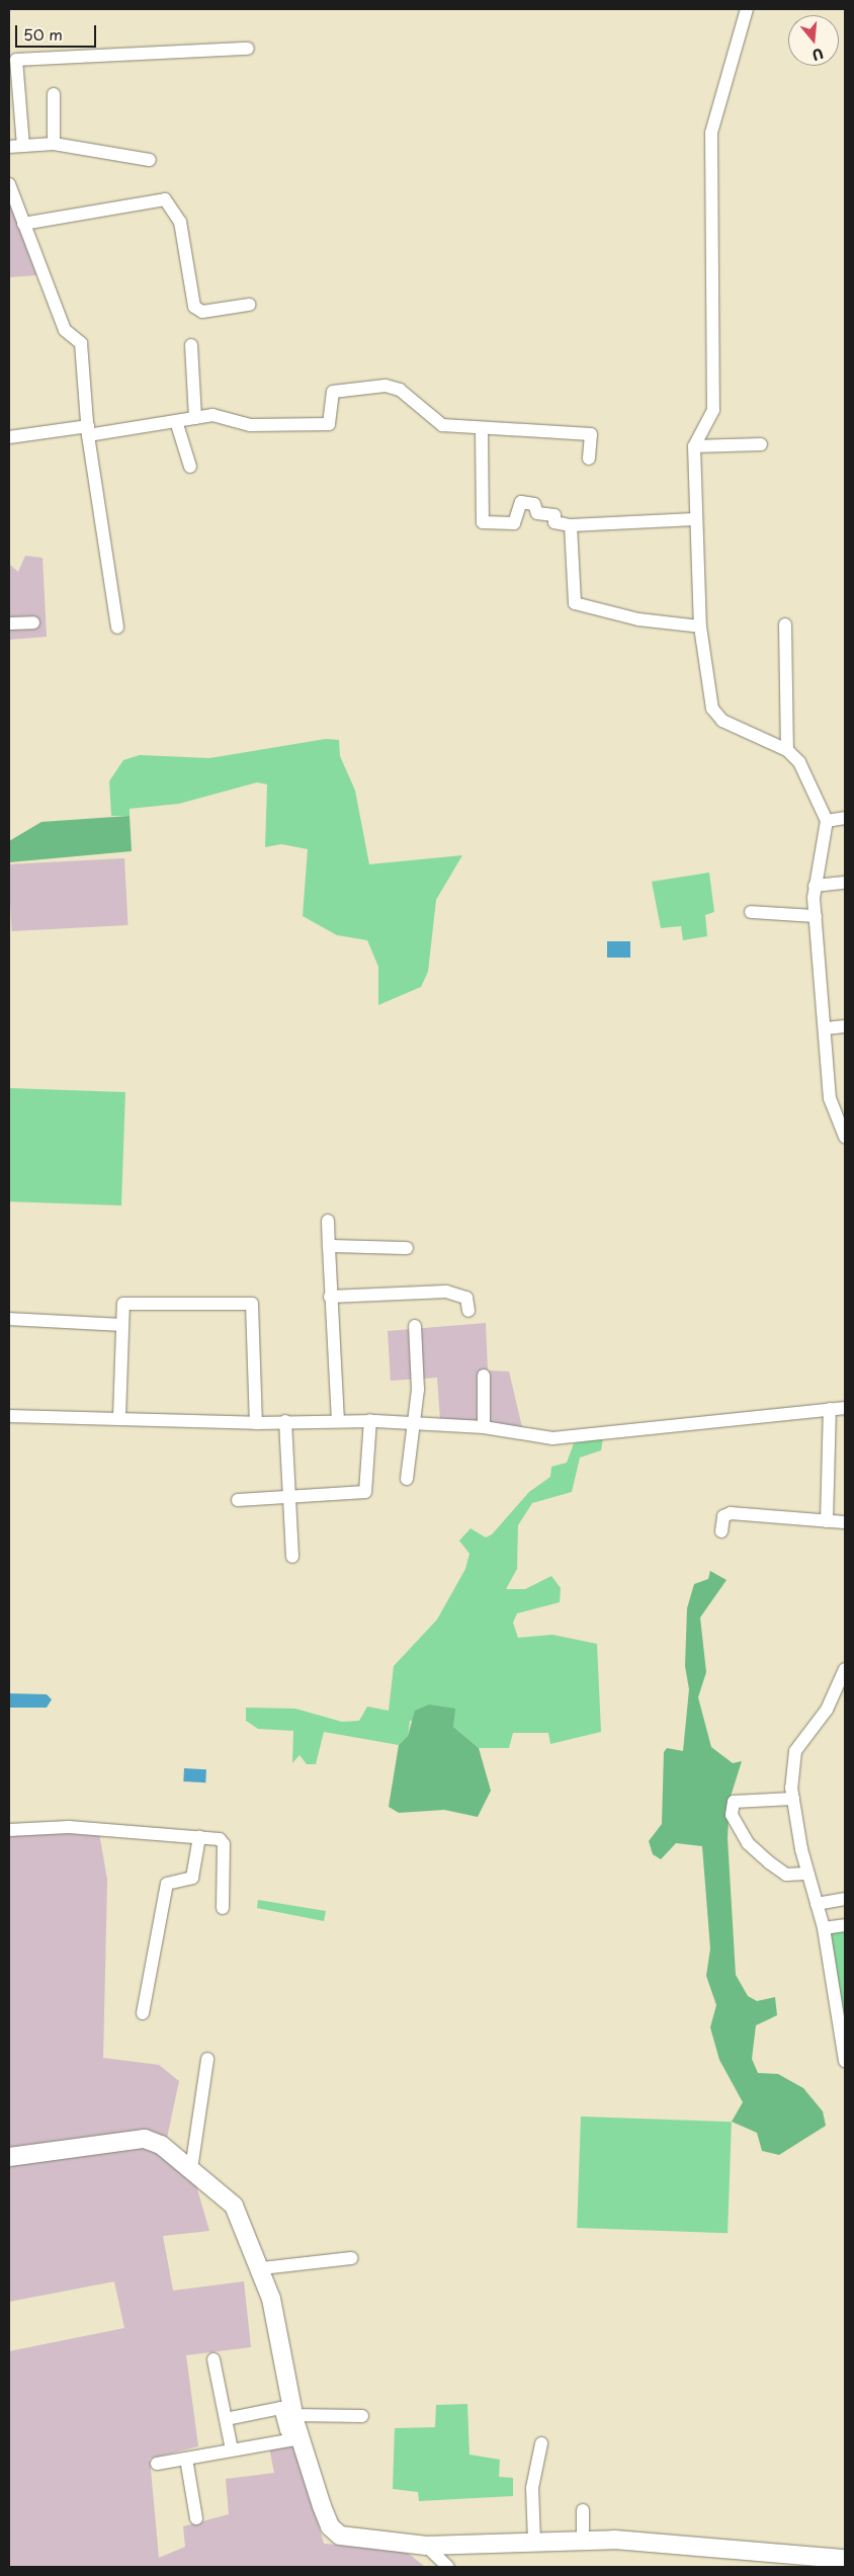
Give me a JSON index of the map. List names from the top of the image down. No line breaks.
{"scale_bar":"50 m","north":"bottom"}
